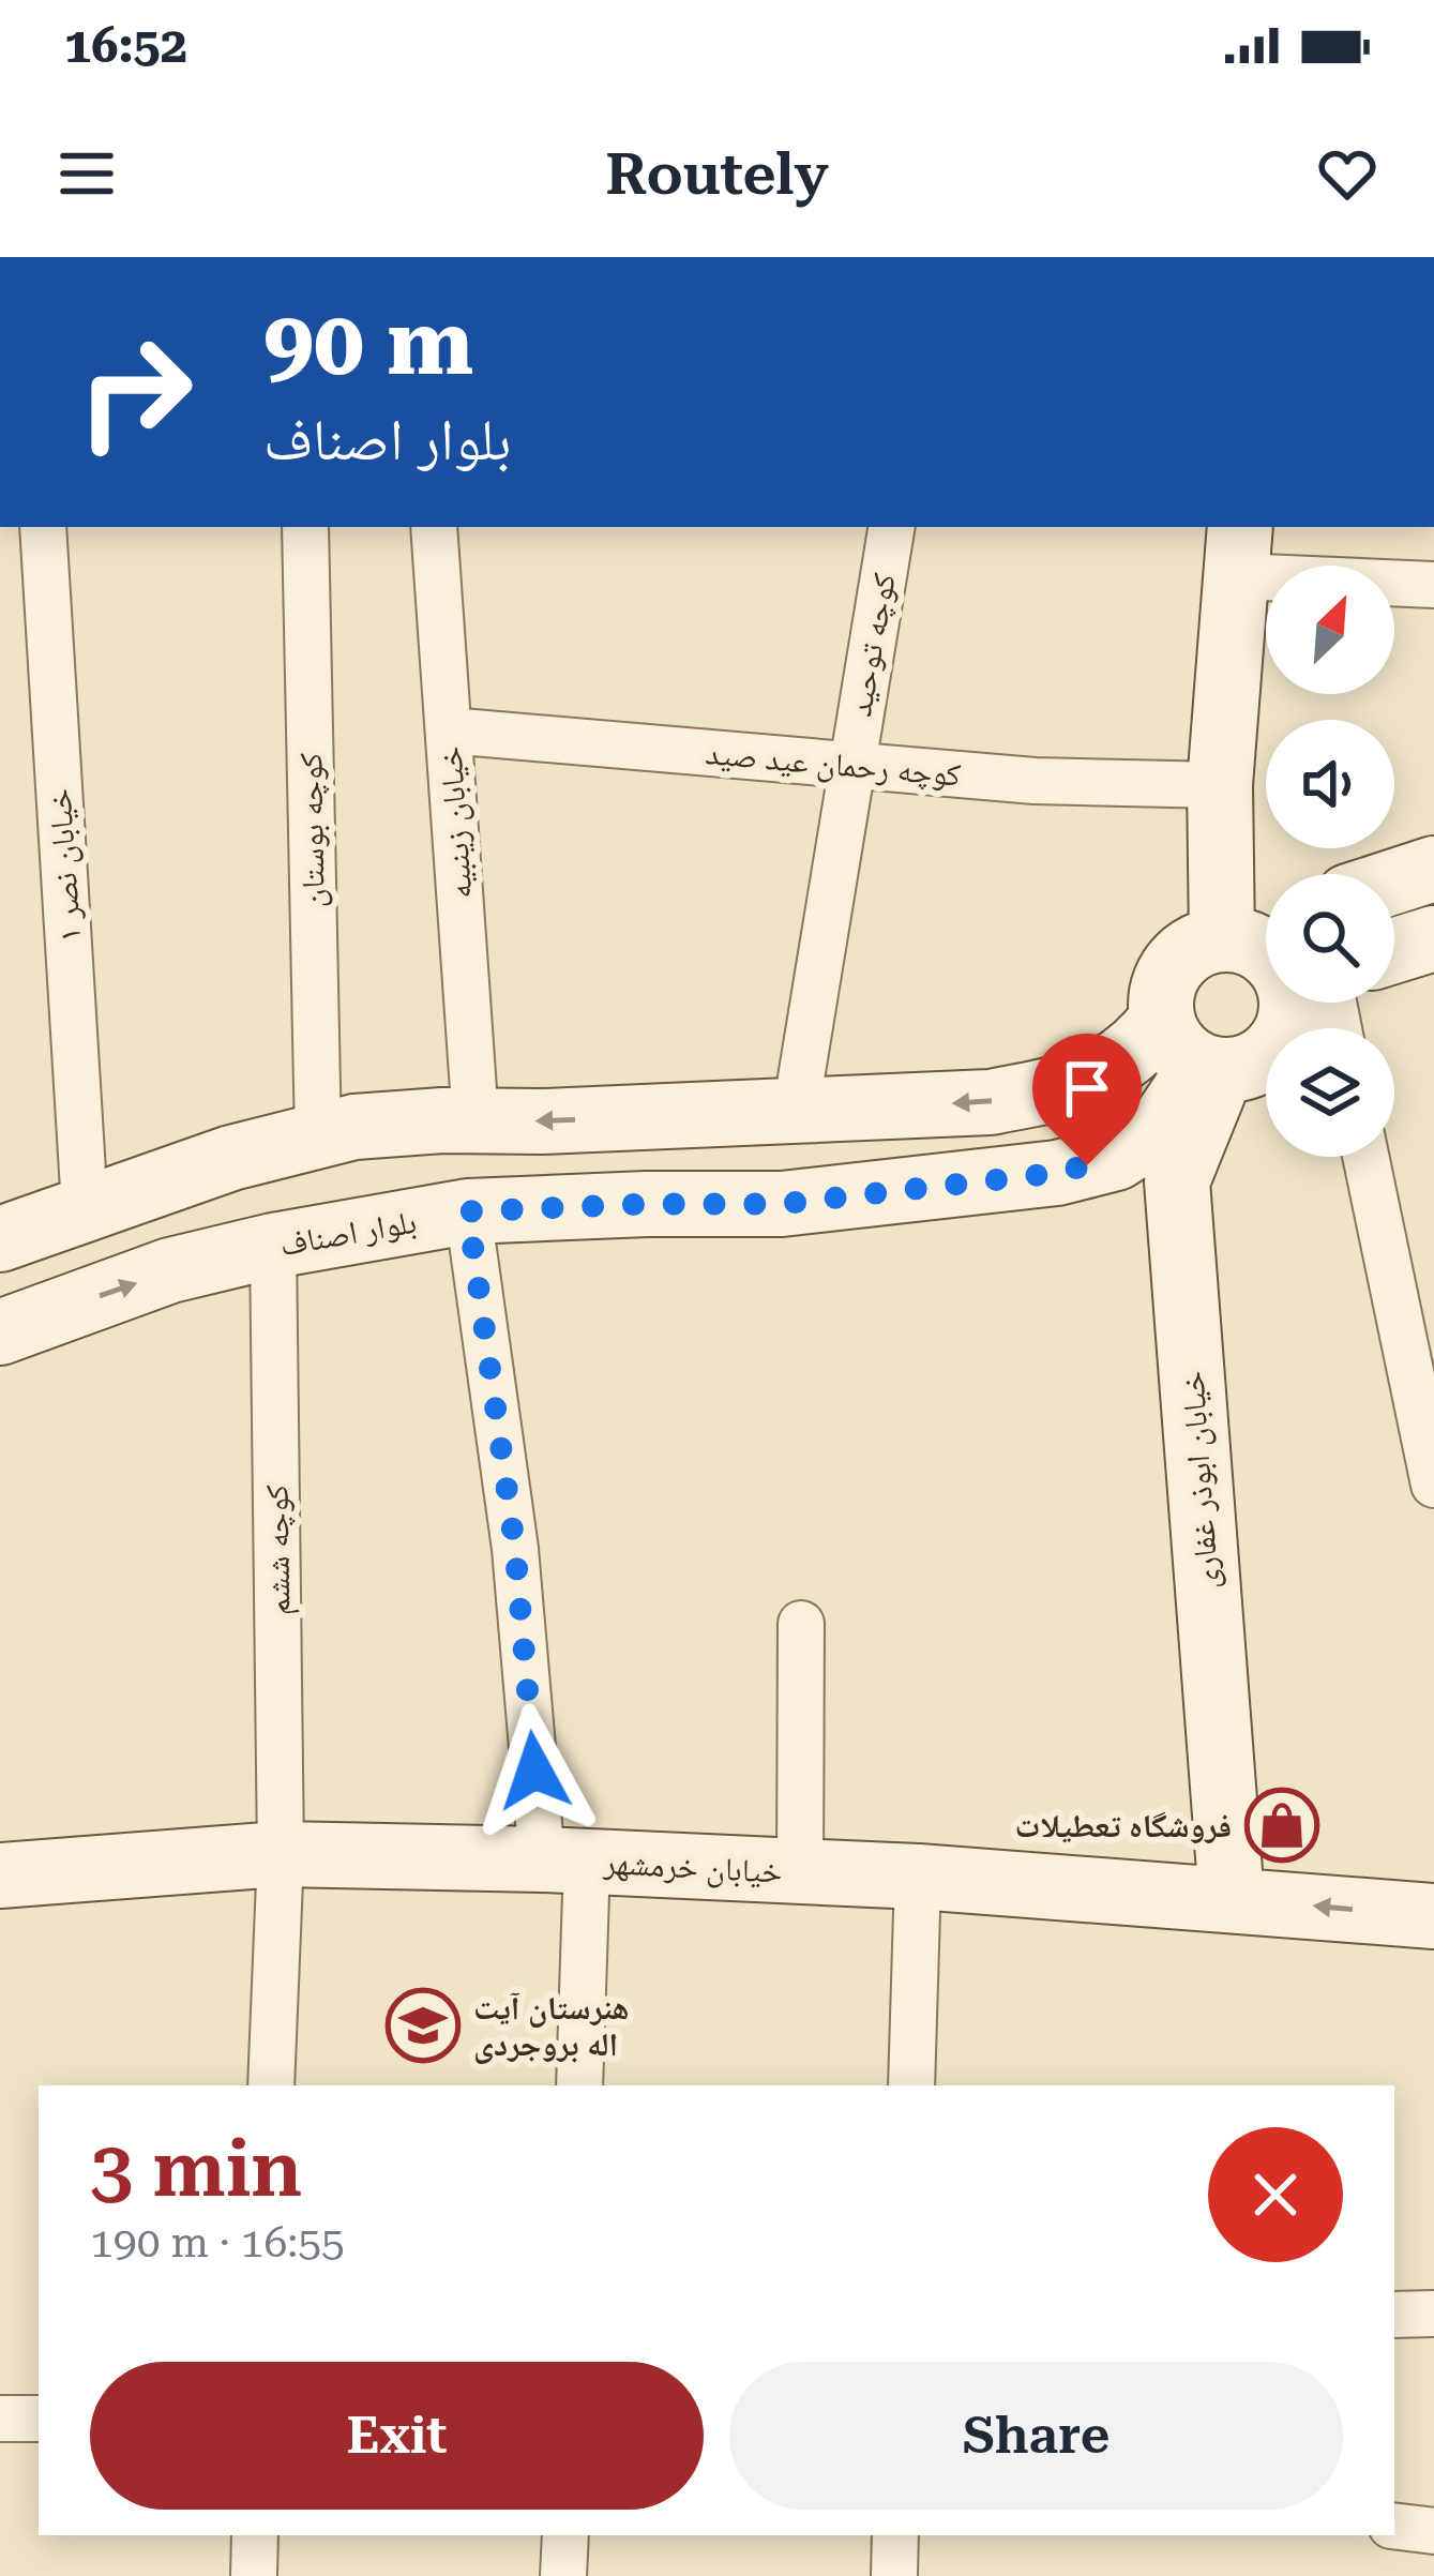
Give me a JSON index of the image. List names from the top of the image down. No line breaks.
{"streets":{"main road":["بلوار اصناف","خیابان ابوذر غفاری","خیابان خرمشهر"],"street":["کوچه توحید","کوچه رحمان عید صید","خیابان زینبیه","کوچه بوستان","خیابان نصر ۱","کوچه ششم"]},"crossings":[["کوچه توحید","کوچه رحمان عید صید"],["کوچه رحمان عید صید","خیابان زینبیه"],["بلوار اصناف","خیابان ابوذر غفاری"],["بلوار اصناف","کوچه ششم"],["خیابان ابوذر غفاری","خیابان خرمشهر"],["کوچه ششم","خیابان خرمشهر"]],"places":{"shop":["فروشگاه تعطیلات"],"school or university":["هنرستان آیت اله بروجردی"]},"north":"top right","page":{"status":"16:52","header":"Routely","turn":["90 m","بلوار اصناف"],"heading":["3 min","190 m · 16:55"],"buttons":["Exit","Share"]}}
